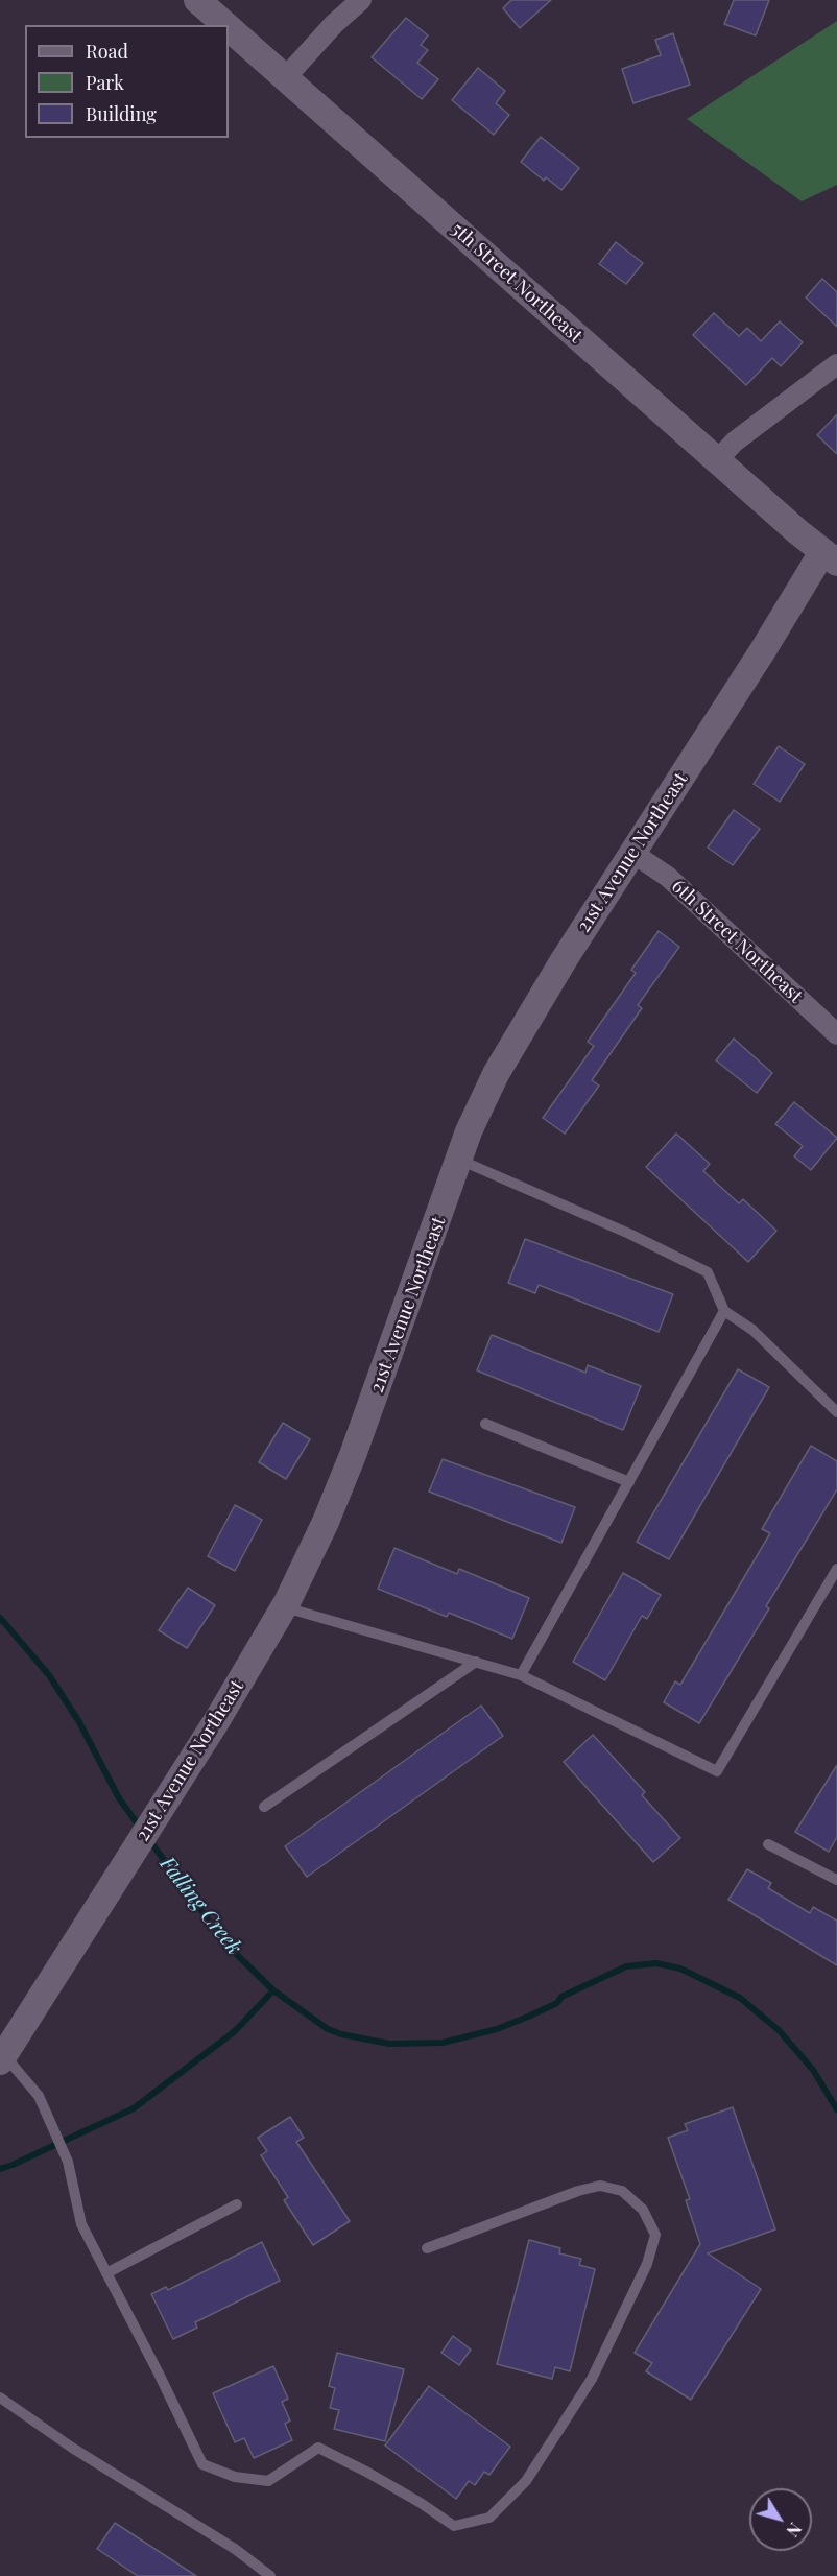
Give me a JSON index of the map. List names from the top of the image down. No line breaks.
{"streets":{"street":["5th Street Northeast","21st Avenue Northeast","6th Street Northeast"]},"crossings":[["5th Street Northeast","21st Avenue Northeast"],["21st Avenue Northeast","6th Street Northeast"]],"water":["Falling Creek"],"legend":["Road","Park","Building"],"north":"bottom right"}
